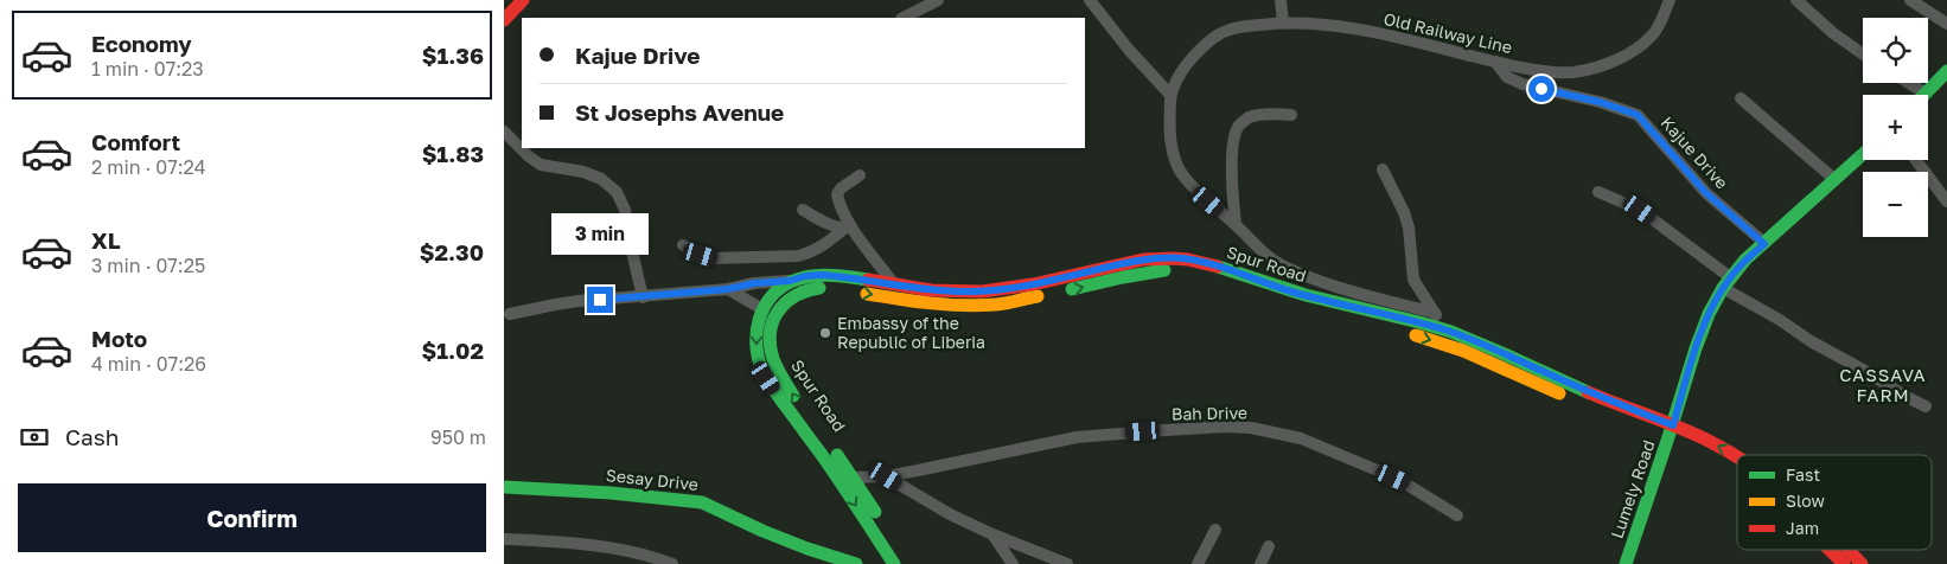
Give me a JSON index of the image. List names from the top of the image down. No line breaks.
{"streets":{"main road":["Spur Road","Sesay Drive","Lumely Road"],"street":["Old Railway Line","Kajue Drive","Bah Drive"]},"crossings":[["Old Railway Line","Kajue Drive"],["Kajue Drive","Lumely Road"],["Spur Road","Bah Drive"],["Spur Road","Lumely Road"]],"districts":["CASSAVA FARM"],"places":["Embassy of the Republic of Liberia"],"legend":["Fast","Slow","Jam"],"page":{"list":[{"name":"Economy","note":"1 min · 07:23","value":"$1.36"},{"name":"Comfort","note":"2 min · 07:24","value":"$1.83"},{"name":"XL","note":"3 min · 07:25","value":"$2.30"},{"name":"Moto","note":"4 min · 07:26","value":"$1.02"}],"map_buttons":["+","−"],"banner":["Kajue Drive","St Josephs Avenue"],"bubble":"3 min","pay":["Cash","950 m"],"buttons":"Confirm"}}
